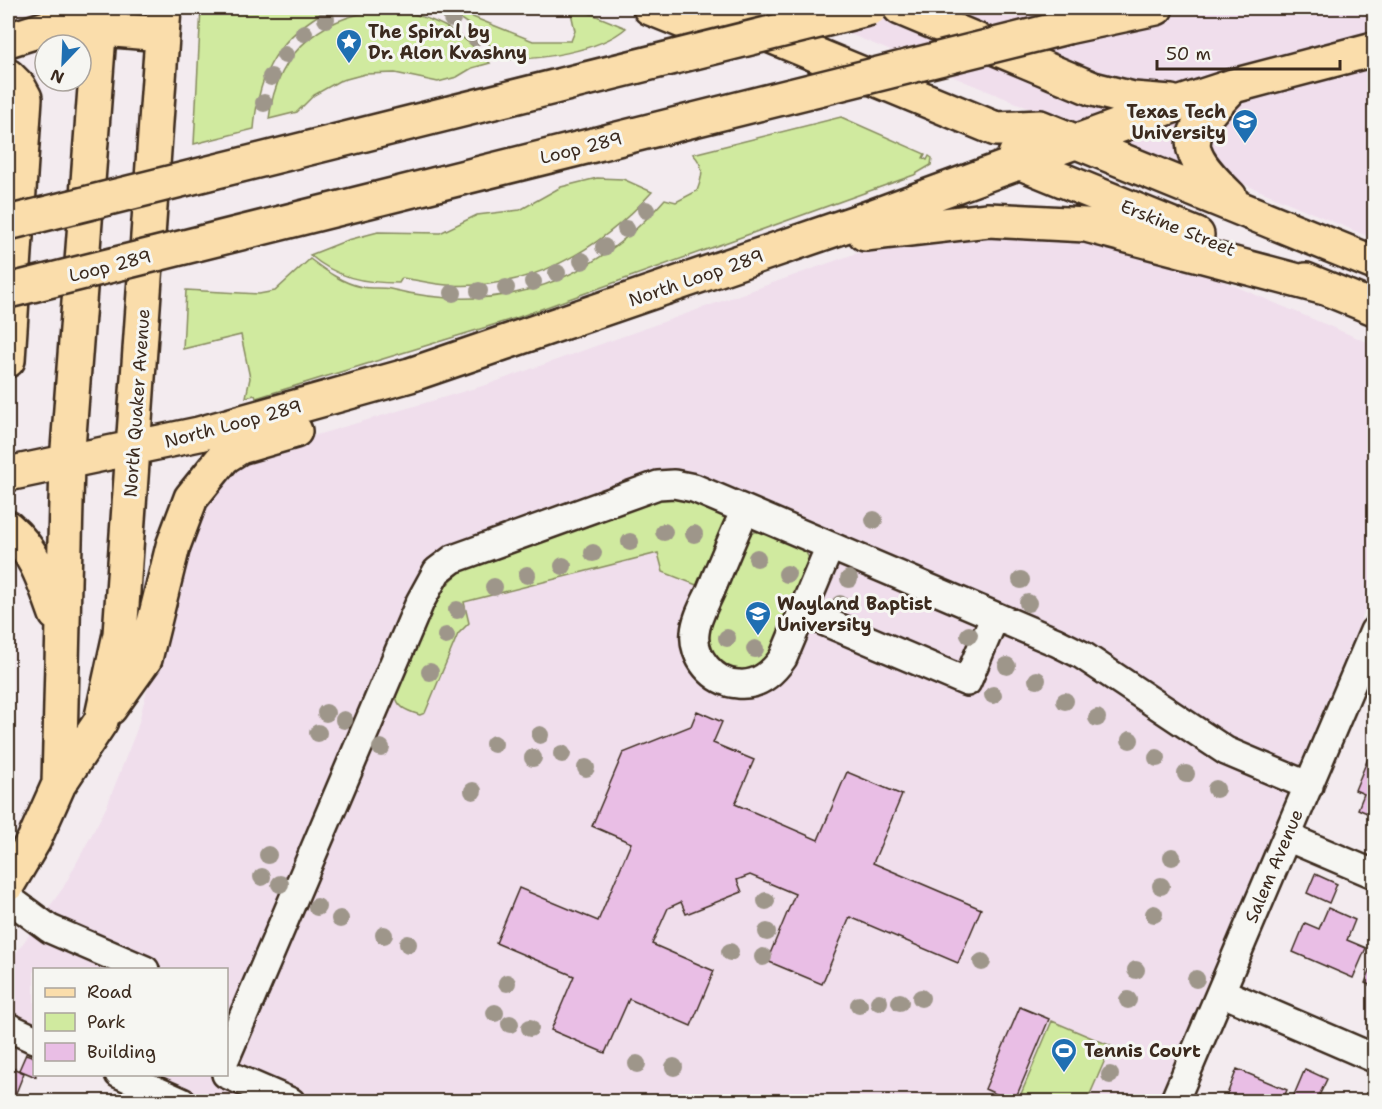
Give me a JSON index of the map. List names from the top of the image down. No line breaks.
{"streets":{"main road":["Loop 289","Erskine Street","North Loop 289","North Quaker Avenue"],"street":["Salem Avenue"]},"crossings":[["Erskine Street","North Loop 289"],["North Loop 289","North Quaker Avenue"]],"places":{"place":["The Spiral by Dr. Alon Kvashny"],"school or university":["Texas Tech University","Wayland Baptist University"],"sports":["Tennis Court"]},"legend":["Road","Park","Building"],"scale_bar":"50 m","north":"bottom left"}
